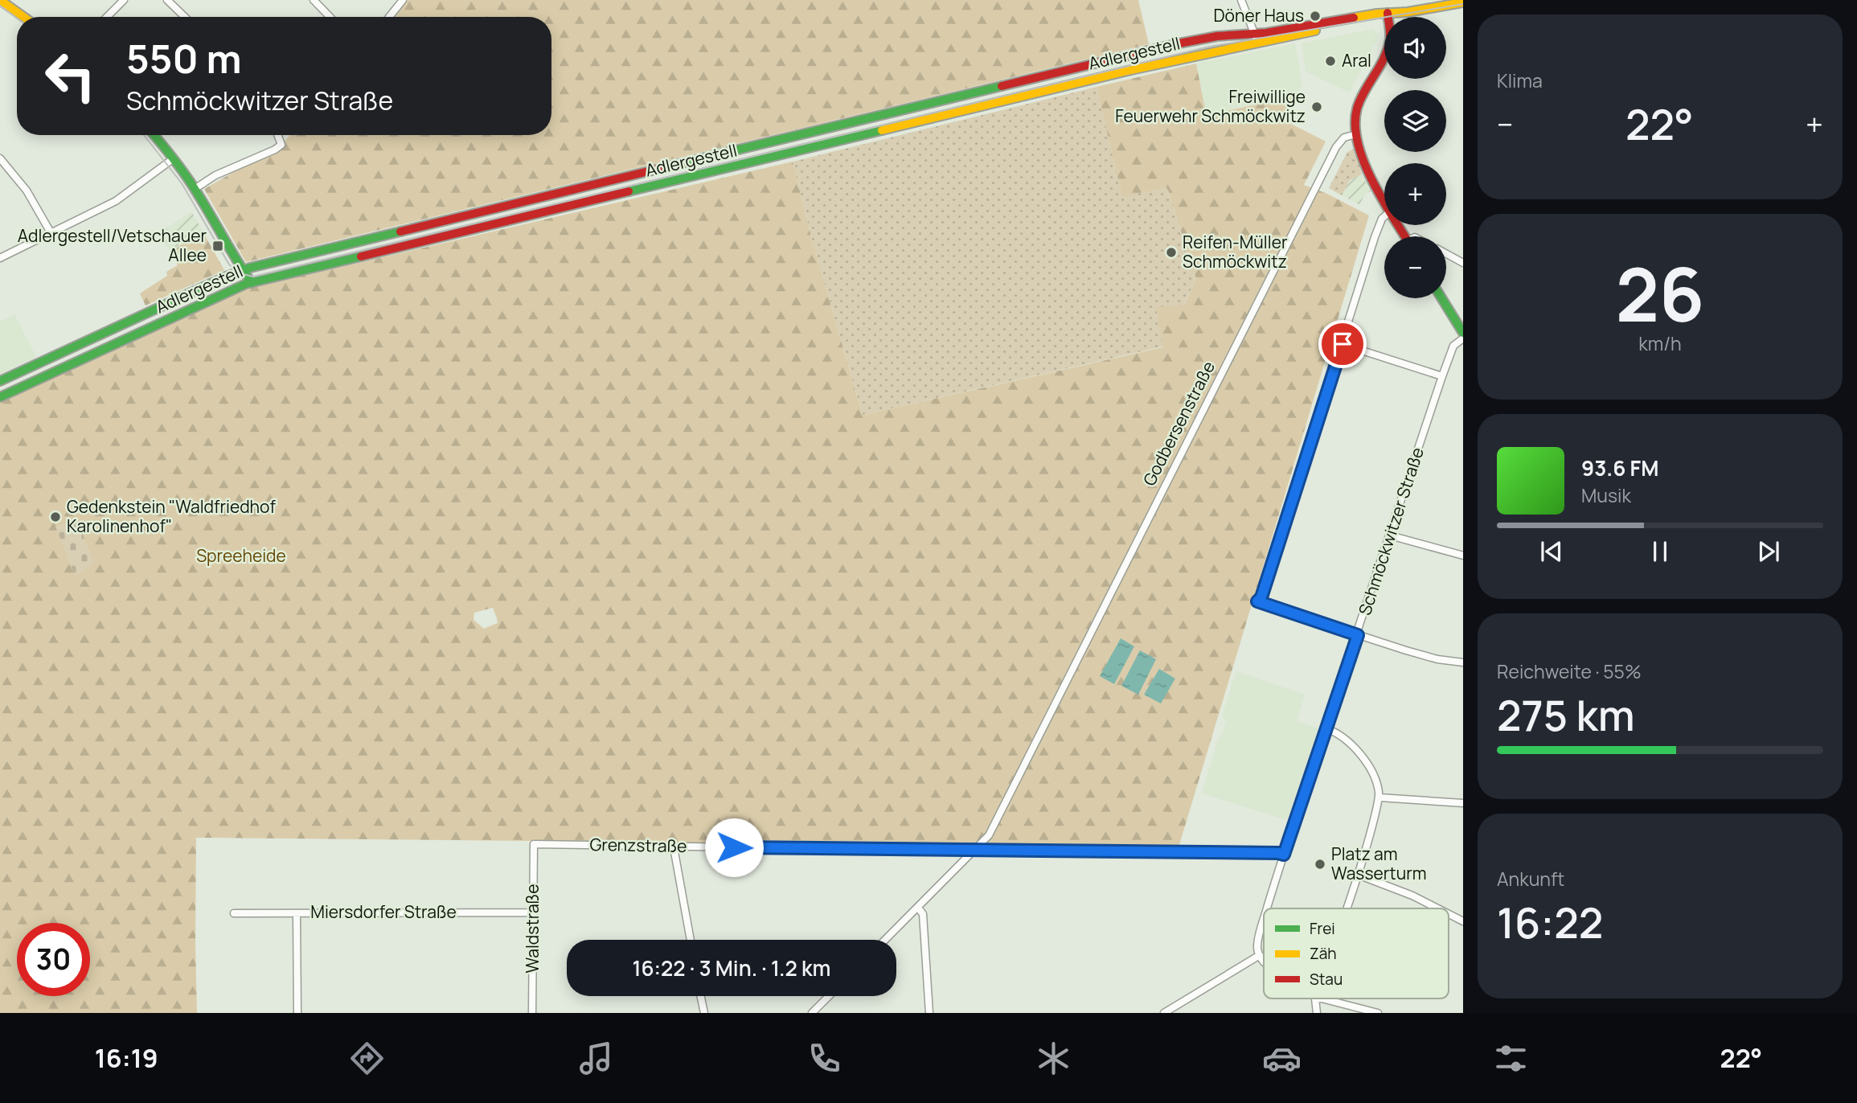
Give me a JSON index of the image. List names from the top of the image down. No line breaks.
{"streets":{"main road":["Adlergestell"],"street":["Godbersenstraße","Schmöckwitzer Straße","Grenzstraße","Miersdorfer Straße","Waldstraße"]},"crossings":[["Godbersenstraße","Grenzstraße"],["Schmöckwitzer Straße","Grenzstraße"],["Grenzstraße","Waldstraße"],["Miersdorfer Straße","Waldstraße"]],"parks":["Spreeheide"],"places":{"other":["Döner Haus","Aral","Freiwillige Feuerwehr Schmöckwitz","Reifen-Müller Schmöckwitz","Gedenkstein \"Waldfriedhof Karolinenhof\"","Platz am Wasserturm"],"transit":["Adlergestell/Vetschauer Allee"]},"legend":["Frei","Zäh","Stau"],"page":{"tile":["Klima",["26","km/h"],["Reichweite · 55%","275 km"],["Ankunft","16:22"]],"map_buttons":["+","−"],"turn":["550 m","Schmöckwitzer Straße"],"heat":["−","22°","+"],"song":["93.6 FM","Musik"],"limit":"30","trip":"16:22 · 3 Min. · 1.2 km","tabs":["16:19","22°"]}}
